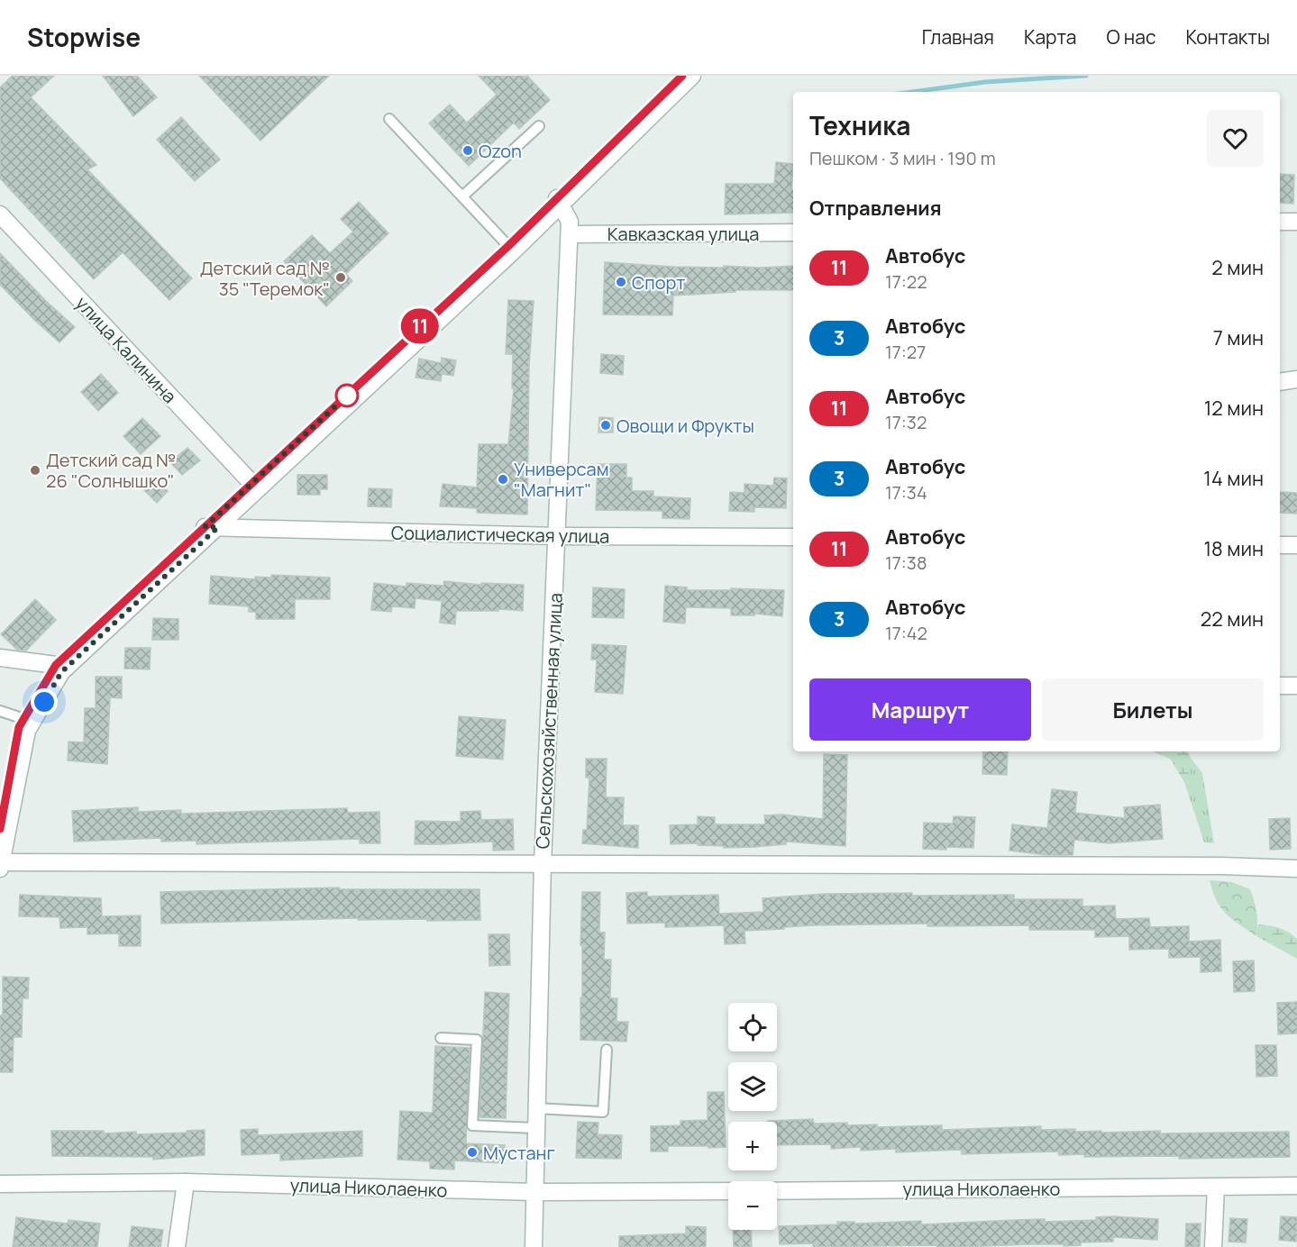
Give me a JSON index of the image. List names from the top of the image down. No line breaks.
{"streets":{"street":["Кавказская улица","улица Калинина","Социалистическая улица","Сельскохозяйственная улица","улица Николаенко"]},"crossings":[["Кавказская улица","Сельскохозяйственная улица"],["Социалистическая улица","Сельскохозяйственная улица"],["Сельскохозяйственная улица","улица Николаенко"]],"places":["Ozon","Детский сад № 35 \"Теремок\"","Спорт","Овощи и Фрукты","Детский сад № 26 \"Солнышко\"","Универсам \"Магнит\"","Мустанг"],"lines":["bus line 11"],"page":{"header":"Stopwise","nav":["Главная","Карта","О нас","Контакты"],"on_map":"11","heading":[["Техника","Пешком · 3 мин · 190 m"],"Отправления"],"list":[{"mark":"11","name":"Автобус","note":"17:22","value":"2 мин"},{"mark":"3","name":"Автобус","note":"17:27","value":"7 мин"},{"mark":"11","name":"Автобус","note":"17:32","value":"12 мин"},{"mark":"3","name":"Автобус","note":"17:34","value":"14 мин"},{"mark":"11","name":"Автобус","note":"17:38","value":"18 мин"},{"mark":"3","name":"Автобус","note":"17:42","value":"22 мин"}],"buttons":["Маршрут","Билеты"],"map_buttons":["+","−"]}}
